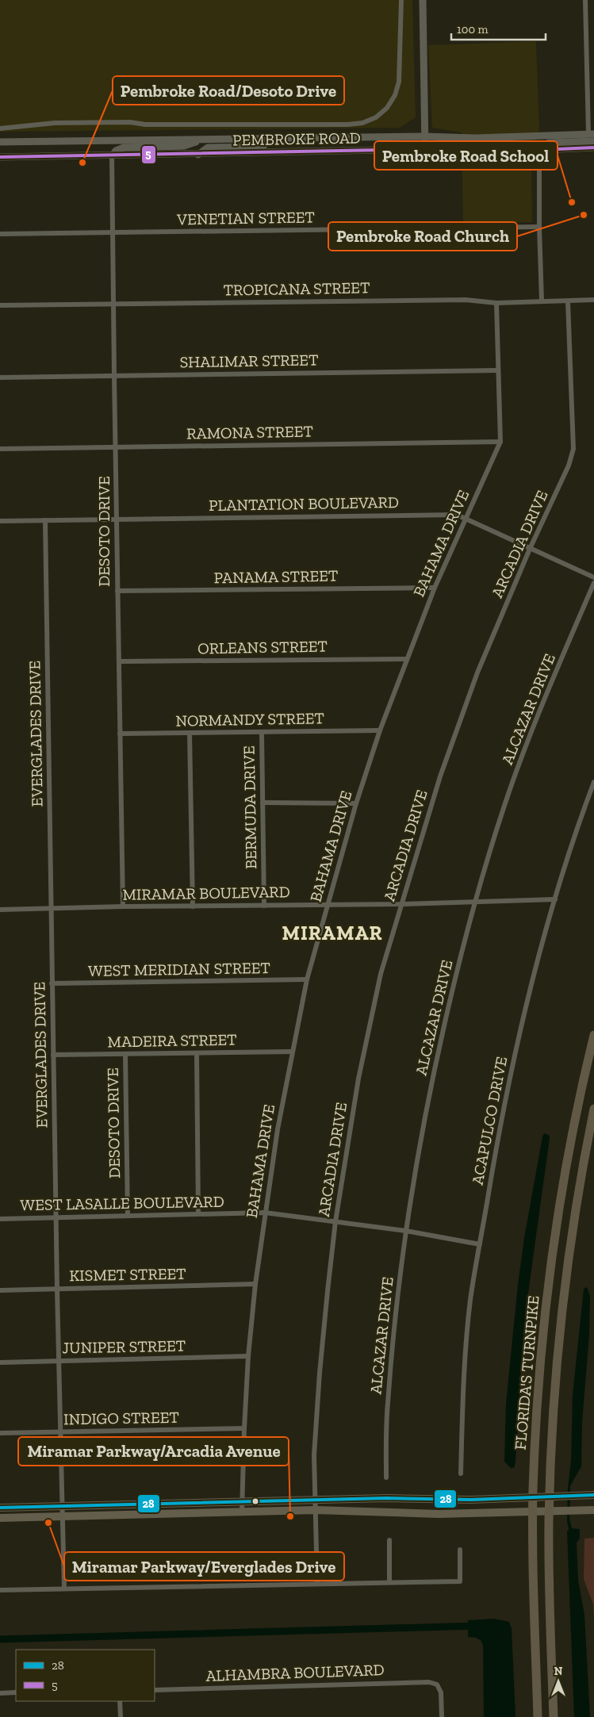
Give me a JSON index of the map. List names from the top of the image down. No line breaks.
{"streets":{"highway":["FLORIDA'S TURNPIKE"],"main road":["PEMBROKE ROAD"],"street":["VENETIAN STREET","TROPICANA STREET","SHALIMAR STREET","RAMONA STREET","PLANTATION BOULEVARD","DESOTO DRIVE","BAHAMA DRIVE","ARCADIA DRIVE","PANAMA STREET","ORLEANS STREET","ALCAZAR DRIVE","NORMANDY STREET","EVERGLADES DRIVE","BERMUDA DRIVE","MIRAMAR BOULEVARD","WEST MERIDIAN STREET","MADEIRA STREET","ACAPULCO DRIVE","WEST LASALLE BOULEVARD","KISMET STREET","JUNIPER STREET","INDIGO STREET","ALHAMBRA BOULEVARD"]},"crossings":[["PEMBROKE ROAD","DESOTO DRIVE"],["VENETIAN STREET","DESOTO DRIVE"],["TROPICANA STREET","DESOTO DRIVE"],["TROPICANA STREET","BAHAMA DRIVE"],["TROPICANA STREET","ARCADIA DRIVE"],["SHALIMAR STREET","DESOTO DRIVE"],["SHALIMAR STREET","BAHAMA DRIVE"],["RAMONA STREET","DESOTO DRIVE"],["RAMONA STREET","BAHAMA DRIVE"],["PLANTATION BOULEVARD","DESOTO DRIVE"],["PLANTATION BOULEVARD","BAHAMA DRIVE"],["PLANTATION BOULEVARD","ARCADIA DRIVE"],["PLANTATION BOULEVARD","EVERGLADES DRIVE"],["DESOTO DRIVE","PANAMA STREET"],["DESOTO DRIVE","ORLEANS STREET"],["DESOTO DRIVE","NORMANDY STREET"],["DESOTO DRIVE","MIRAMAR BOULEVARD"],["DESOTO DRIVE","MADEIRA STREET"],["DESOTO DRIVE","WEST LASALLE BOULEVARD"],["BAHAMA DRIVE","PANAMA STREET"],["BAHAMA DRIVE","ORLEANS STREET"],["BAHAMA DRIVE","NORMANDY STREET"],["BAHAMA DRIVE","MIRAMAR BOULEVARD"],["BAHAMA DRIVE","WEST MERIDIAN STREET"],["BAHAMA DRIVE","MADEIRA STREET"],["BAHAMA DRIVE","WEST LASALLE BOULEVARD"],["BAHAMA DRIVE","KISMET STREET"],["BAHAMA DRIVE","JUNIPER STREET"],["BAHAMA DRIVE","INDIGO STREET"],["ARCADIA DRIVE","MIRAMAR BOULEVARD"],["ARCADIA DRIVE","WEST LASALLE BOULEVARD"],["ALCAZAR DRIVE","MIRAMAR BOULEVARD"],["ALCAZAR DRIVE","WEST LASALLE BOULEVARD"],["NORMANDY STREET","BERMUDA DRIVE"],["EVERGLADES DRIVE","MIRAMAR BOULEVARD"],["EVERGLADES DRIVE","WEST MERIDIAN STREET"],["EVERGLADES DRIVE","MADEIRA STREET"],["EVERGLADES DRIVE","WEST LASALLE BOULEVARD"],["EVERGLADES DRIVE","KISMET STREET"],["EVERGLADES DRIVE","JUNIPER STREET"],["EVERGLADES DRIVE","INDIGO STREET"],["BERMUDA DRIVE","MIRAMAR BOULEVARD"],["MIRAMAR BOULEVARD","ACAPULCO DRIVE"],["ACAPULCO DRIVE","WEST LASALLE BOULEVARD"]],"districts":["MIRAMAR"],"places":["Pembroke Road/Desoto Drive","Pembroke Road School","Pembroke Road Church","Miramar Parkway/Arcadia Avenue","Miramar Parkway/Everglades Drive"],"lines":["transit line 5","transit line 28"],"legend":["28","5"],"scale_bar":"100 m","north":"top"}
